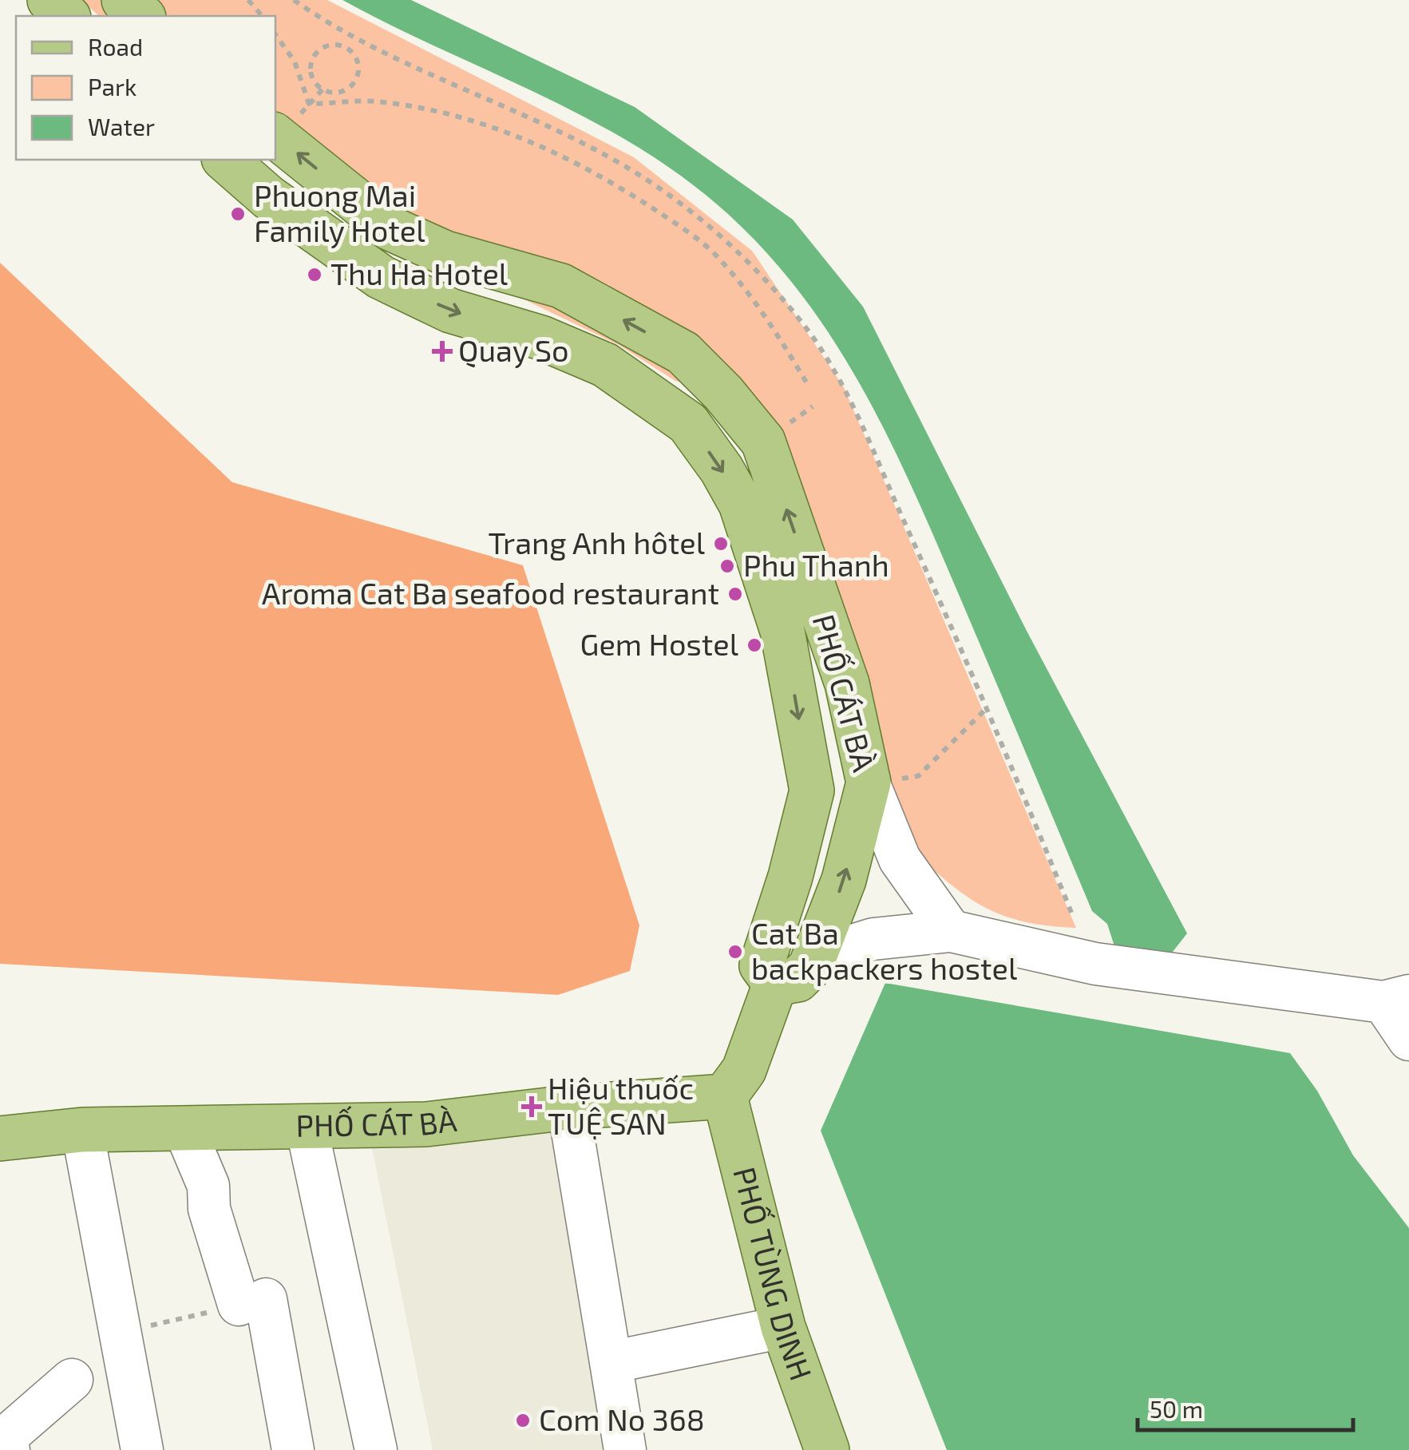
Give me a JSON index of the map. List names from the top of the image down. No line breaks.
{"streets":{"main road":["PHỐ CÁT BÀ","PHỐ TÙNG DINH"]},"crossings":[["PHỐ CÁT BÀ","PHỐ TÙNG DINH"]],"places":{"other":["Phuong Mai Family Hotel","Thu Ha Hotel","Trang Anh hôtel","Phu Thanh","Aroma Cat Ba seafood restaurant","Gem Hostel","Cat Ba backpackers hostel","Com No 368"],"health":["Quay So","Hiệu thuốc TUỆ SAN"]},"legend":["Road","Park","Water"],"scale_bar":"50 m"}
